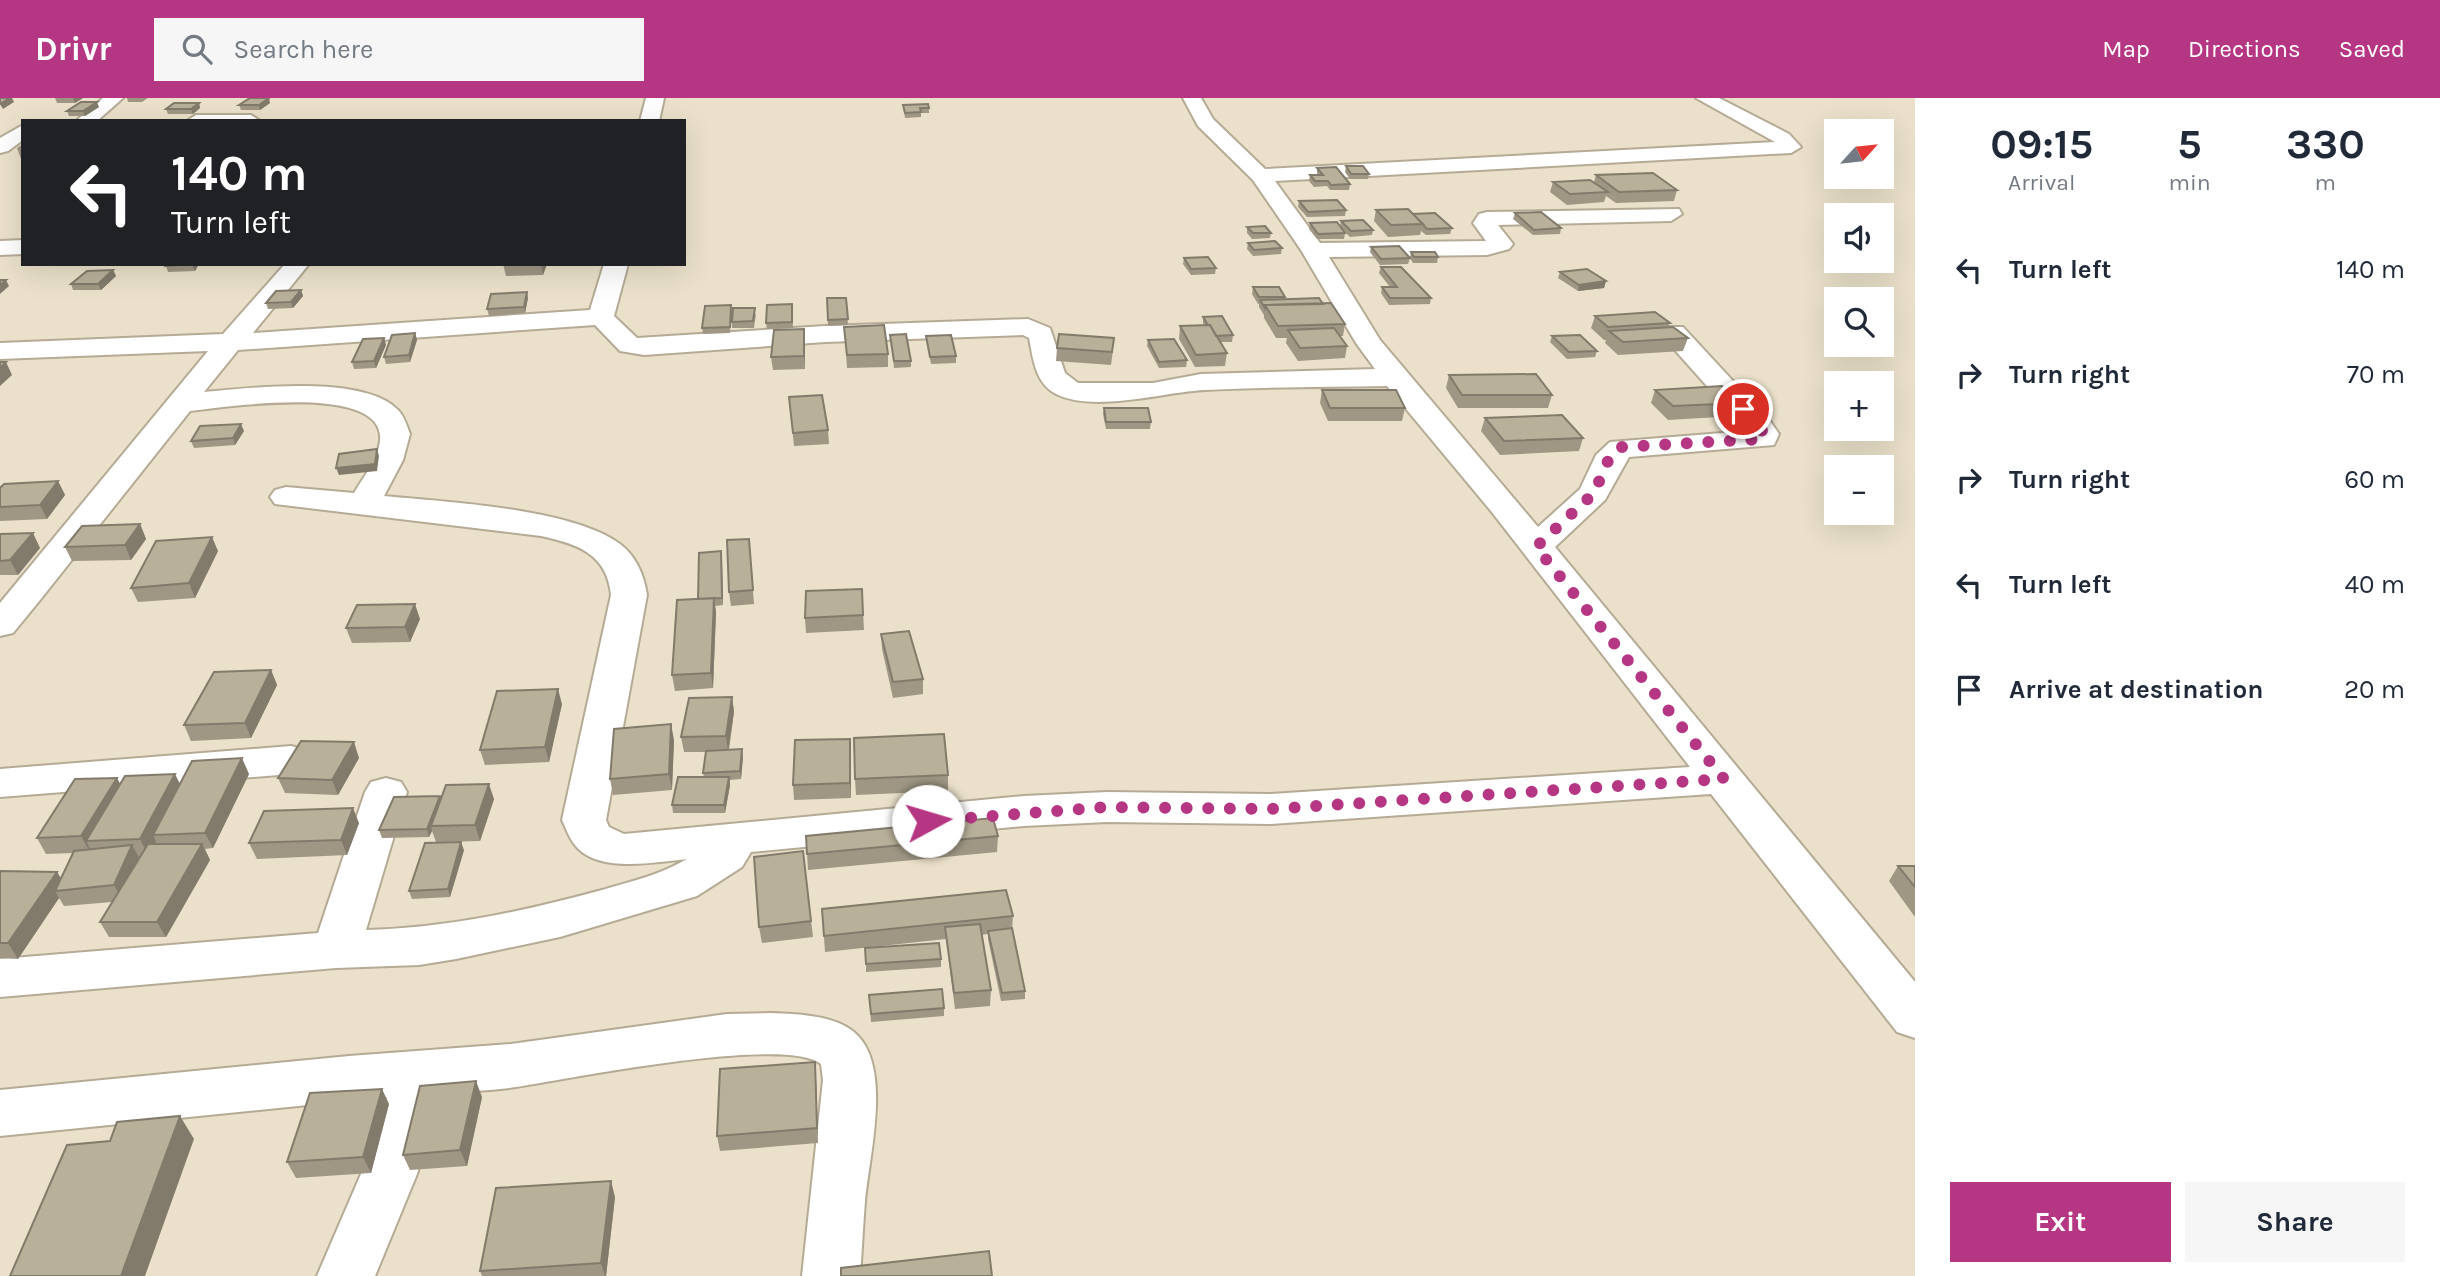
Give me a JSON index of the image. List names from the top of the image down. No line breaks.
{"north":"top right","page":{"header":"Drivr","search":"Search here","nav":["Map","Directions","Saved"],"eta":["09:15","Arrival","5","min","330","m"],"map_buttons":["+","−"],"turn":["140 m","Turn left"],"list":[{"name":"Turn left","value":"140 m"},{"name":"Turn right","value":"70 m"},{"name":"Turn right","value":"60 m"},{"name":"Turn left","value":"40 m"},{"name":"Arrive at destination","value":"20 m"}],"buttons":["Exit","Share"]}}
